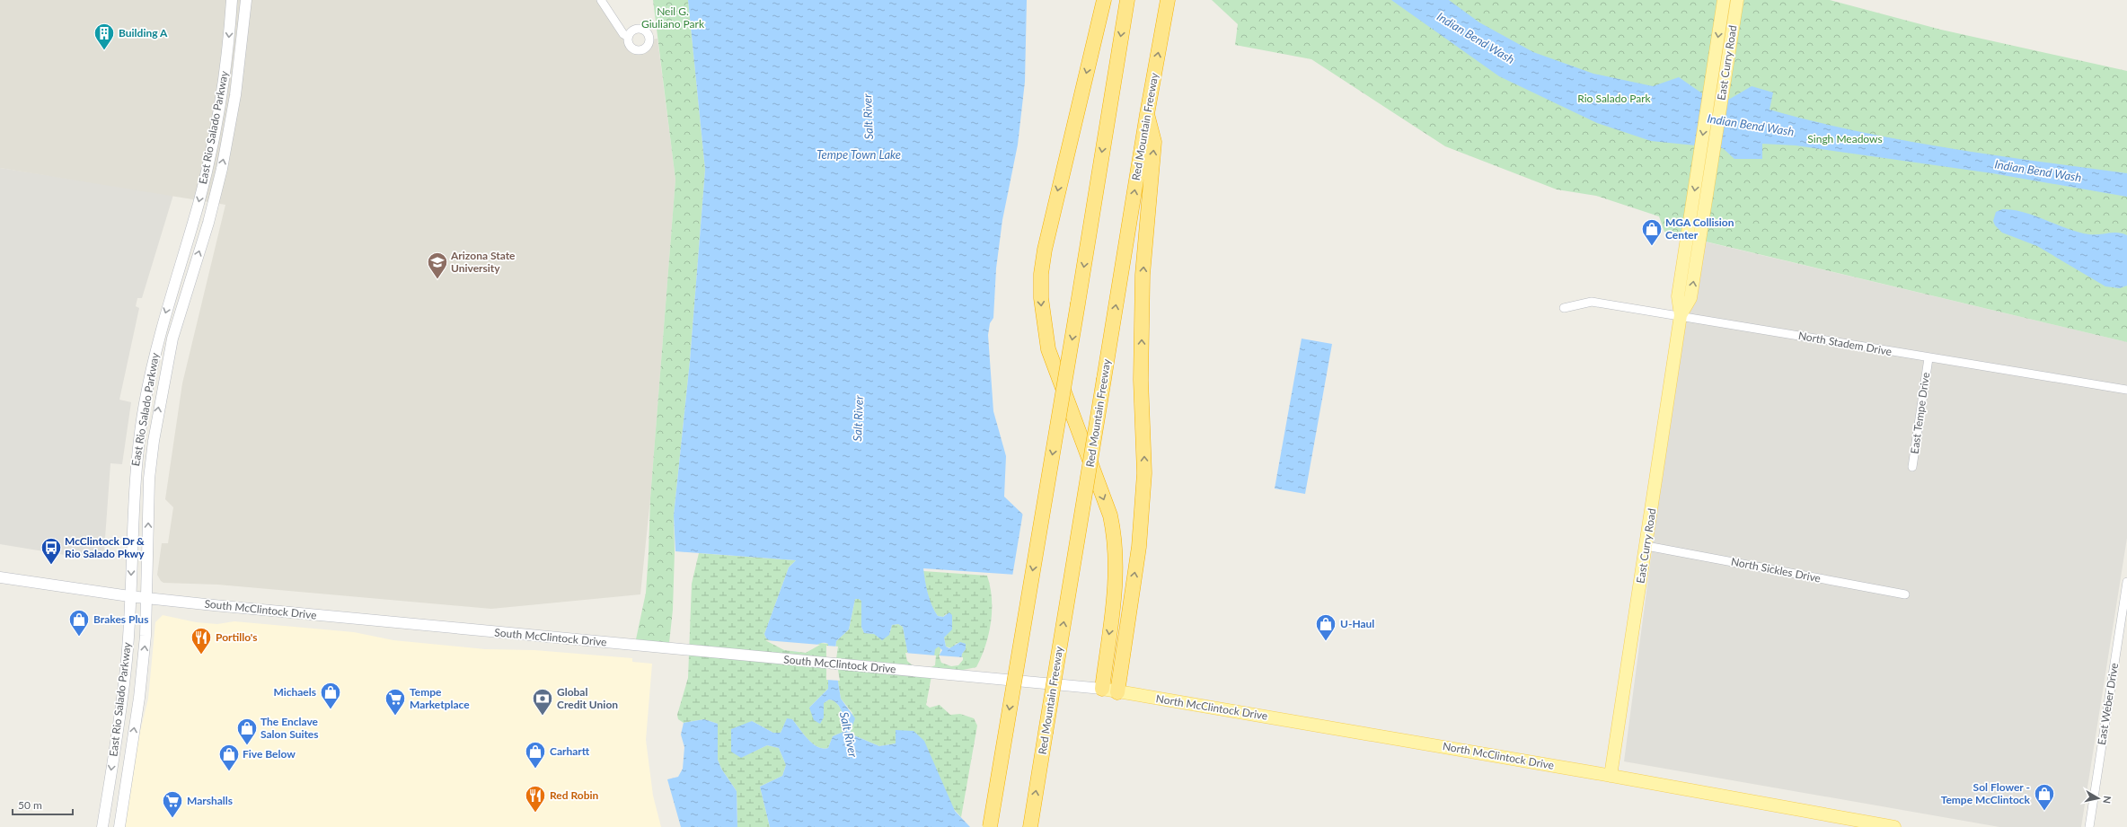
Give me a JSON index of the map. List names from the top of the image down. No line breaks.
{"streets":{"highway":["Red Mountain Freeway"],"main road":["East Curry Road","East Rio Salado Parkway","South McClintock Drive","North McClintock Drive"],"street":["North Stadem Drive","East Tempe Drive","North Sickles Drive","East Weber Drive"]},"crossings":[["East Curry Road","North Stadem Drive"],["East Curry Road","North Sickles Drive"],["East Curry Road","North McClintock Drive"],["East Rio Salado Parkway","South McClintock Drive"],["North Stadem Drive","East Tempe Drive"],["South McClintock Drive","North McClintock Drive"]],"water":["Indian Bend Wash","Salt River","Tempe Town Lake"],"parks":["Neil G. Giuliano Park","Rio Salado Park","Singh Meadows"],"places":{"building":["Building A"],"shop":["MGA Collision Center","Brakes Plus","U-Haul","Michaels","The Enclave Salon Suites","Carhartt","Five Below","Sol Flower - Tempe McClintock"],"school or university":["Arizona State University"],"bus stop":["McClintock Dr & Rio Salado Pkwy"],"restaurant":["Portillo's","Red Robin"],"supermarket":["Tempe Marketplace","Marshalls"],"bank":["Global Credit Union"]},"scale_bar":"50 m","north":"right"}
